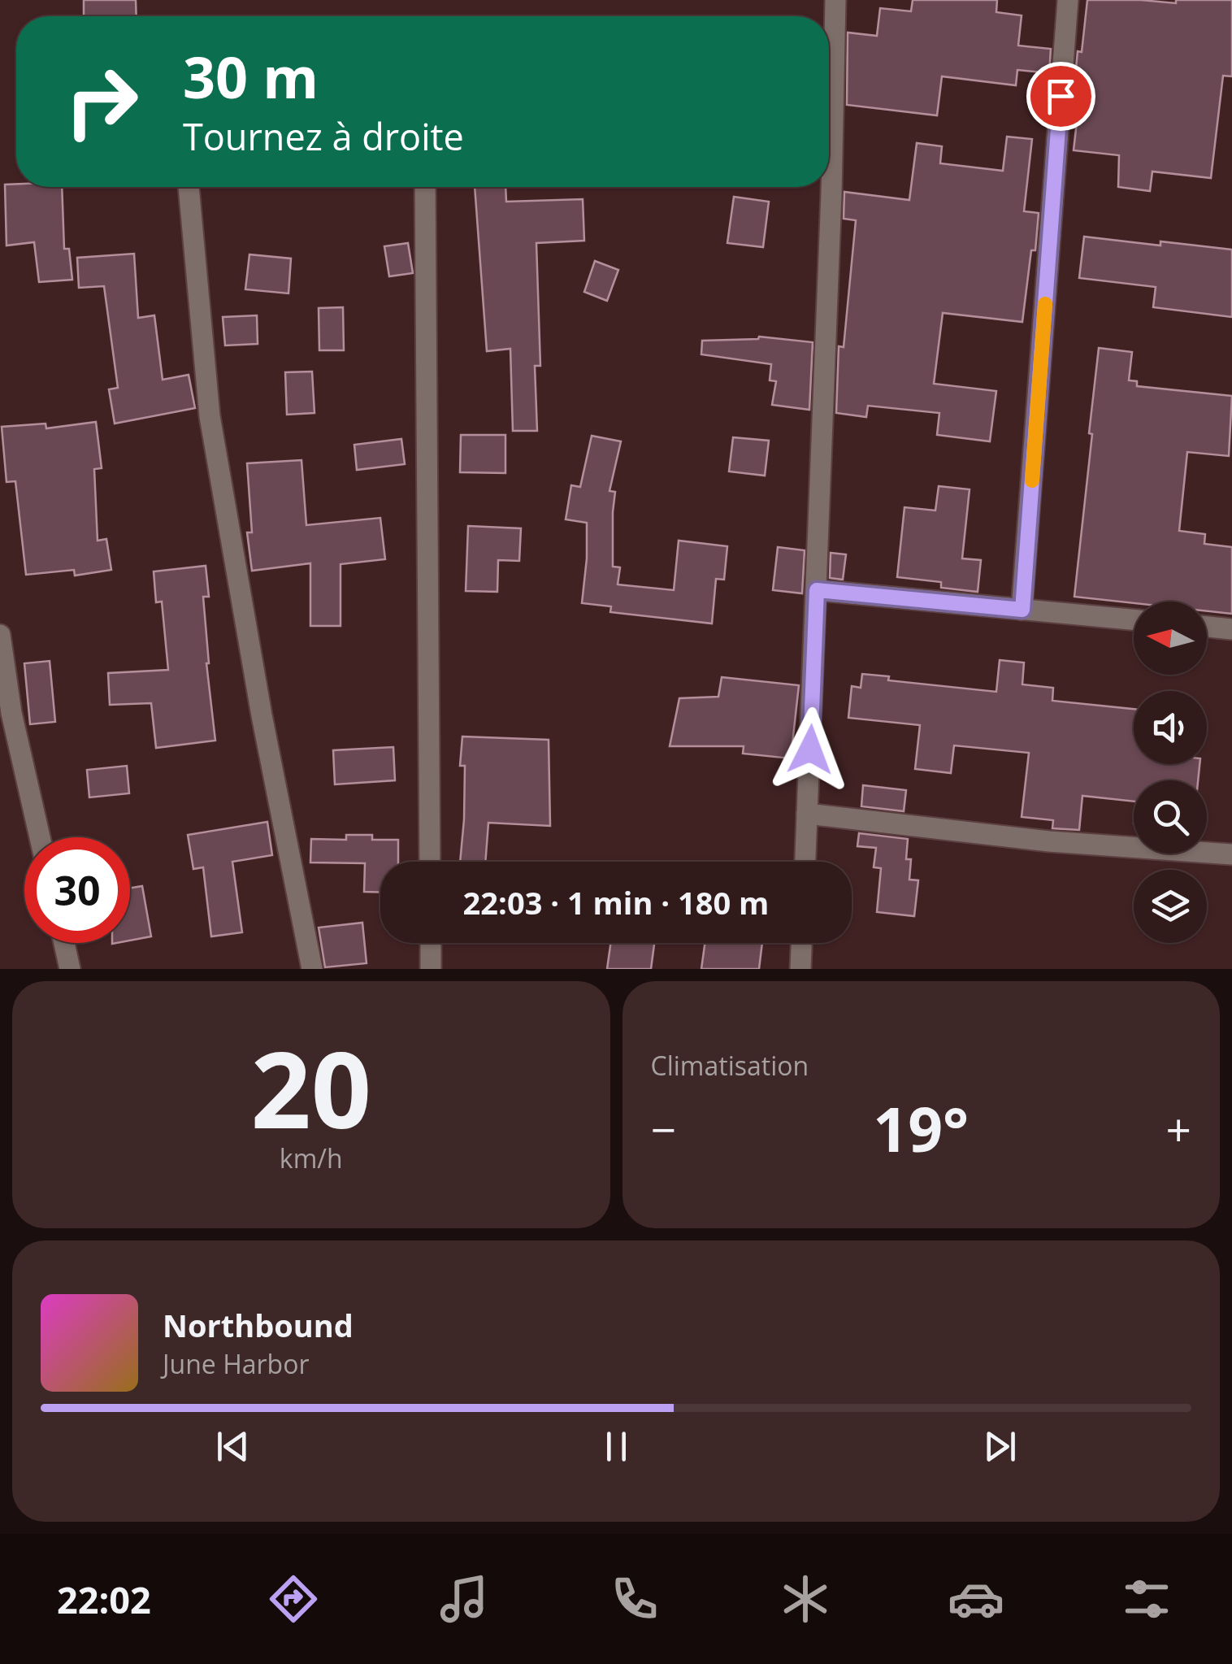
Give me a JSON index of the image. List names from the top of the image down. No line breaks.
{"north":"left","page":{"turn":["30 m","Tournez à droite"],"limit":"30","trip":"22:03 · 1 min · 180 m","tile":[["20","km/h"],"Climatisation"],"heat":["−","19°","+"],"song":["Northbound","June Harbor"],"tabs":"22:02"}}
